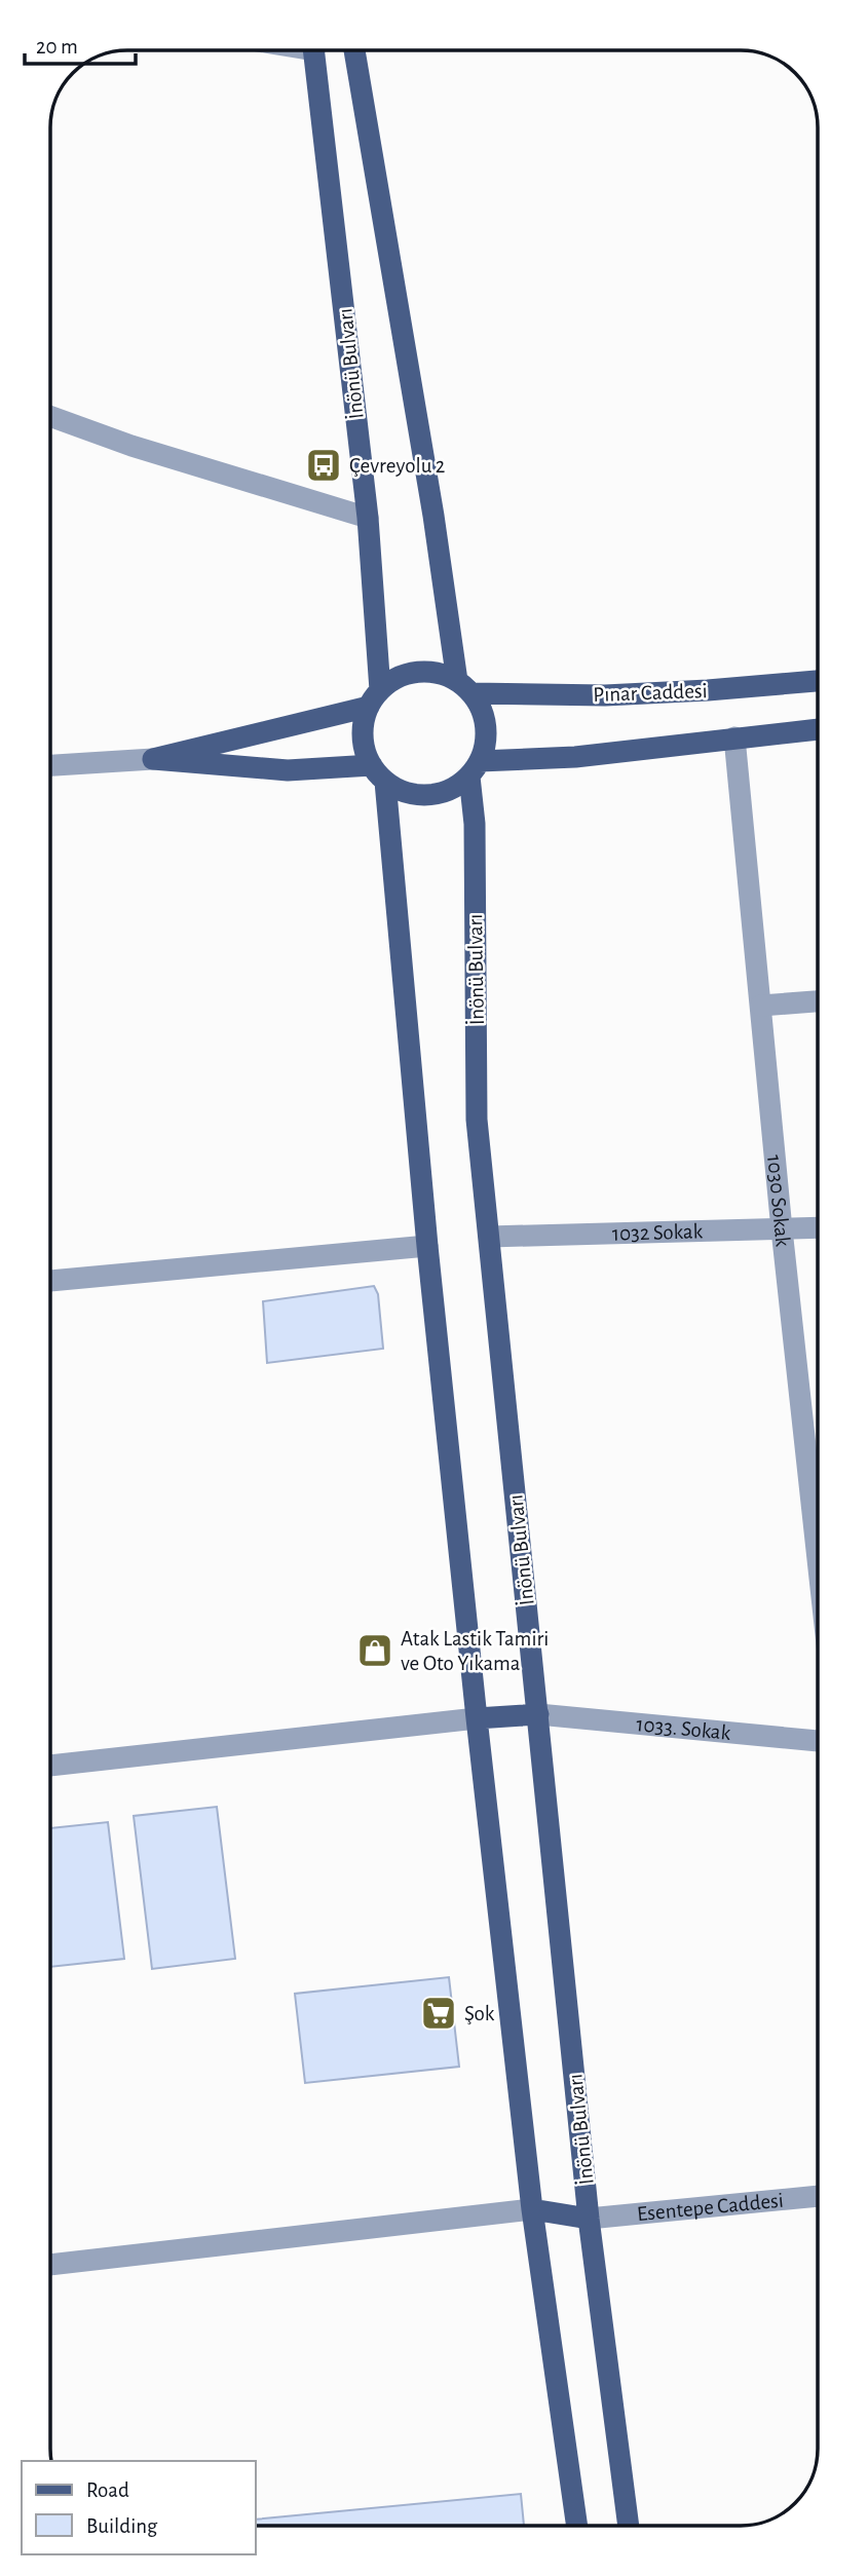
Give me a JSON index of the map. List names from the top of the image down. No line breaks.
{"streets":{"main road":["İnönü Bulvarı","Pınar Caddesi"],"street":["1030 Sokak","1032 Sokak","1033. Sokak","Esentepe Caddesi"]},"crossings":[["İnönü Bulvarı","Pınar Caddesi"],["İnönü Bulvarı","1032 Sokak"],["İnönü Bulvarı","1033. Sokak"],["İnönü Bulvarı","Esentepe Caddesi"],["1030 Sokak","1032 Sokak"]],"places":{"bus stop":["Çevreyolu 2"],"shop":["Atak Lastik Tamiri ve Oto Yıkama"],"supermarket":["Şok"]},"legend":["Road","Building"],"scale_bar":"20 m"}
